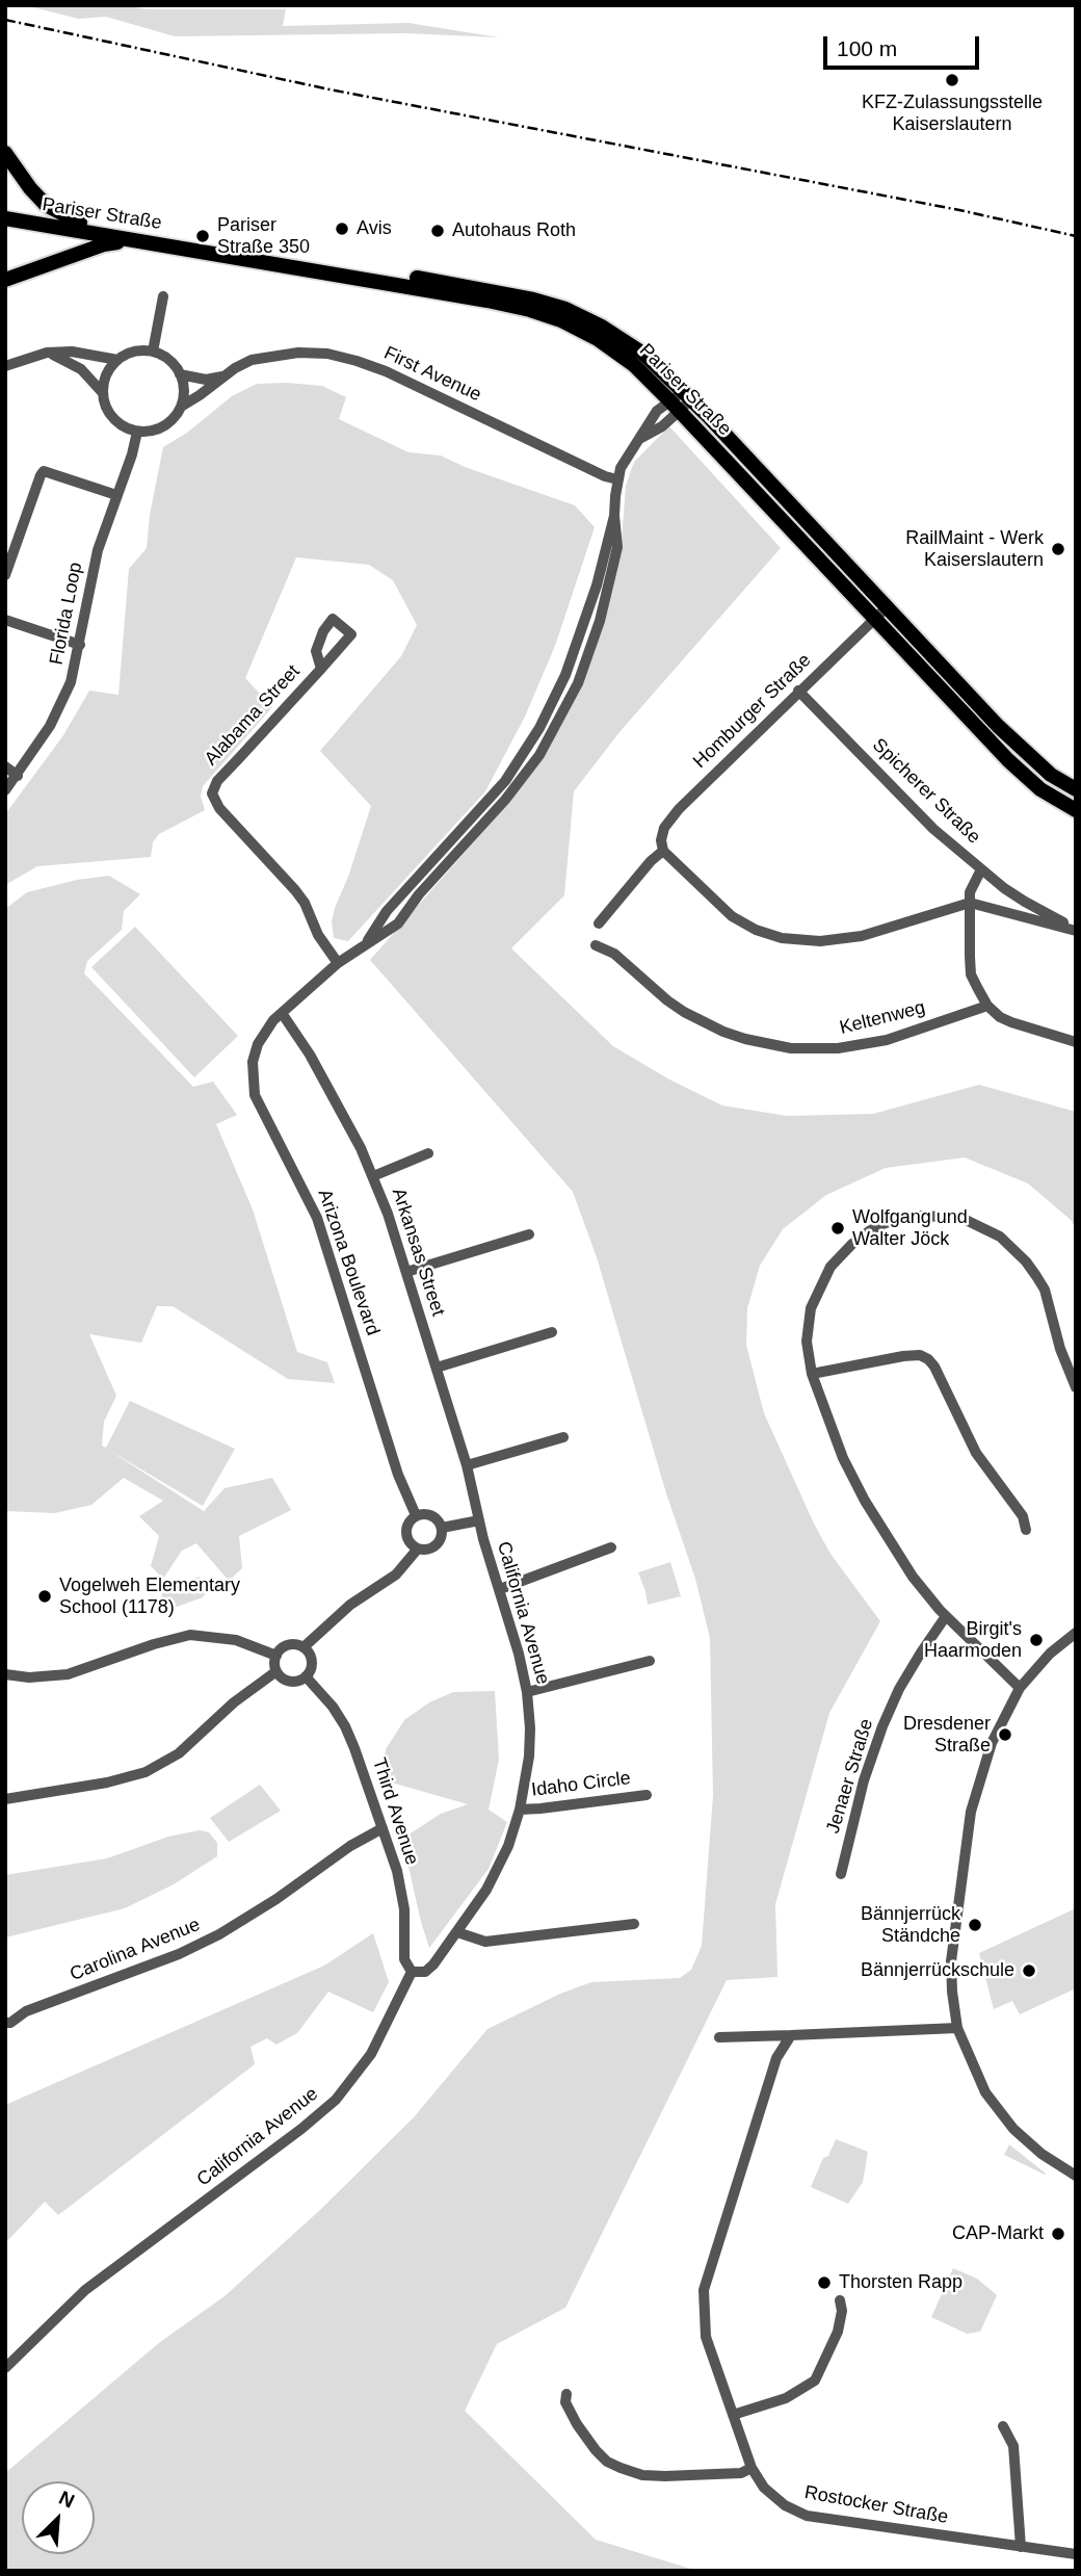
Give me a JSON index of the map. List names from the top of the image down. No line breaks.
{"streets":{"main road":["Pariser Straße"],"street":["First Avenue","Florida Loop","Homburger Straße","Alabama Street","Spicherer Straße","Keltenweg","Arkansas Street","Arizona Boulevard","California Avenue","Jenaer Straße","Idaho Circle","Third Avenue","Carolina Avenue","Rostocker Straße"]},"crossings":[["Pariser Straße","Homburger Straße"],["Pariser Straße","Arizona Boulevard"],["First Avenue","Florida Loop"],["First Avenue","Arizona Boulevard"],["Homburger Straße","Spicherer Straße"],["Alabama Street","Arizona Boulevard"],["Arkansas Street","Arizona Boulevard"],["Arkansas Street","California Avenue"],["California Avenue","Idaho Circle"],["California Avenue","Third Avenue"],["Third Avenue","Carolina Avenue"]],"places":["KFZ-Zulassungsstelle Kaiserslautern","Avis","Autohaus Roth","Pariser Straße 350","RailMaint - Werk Kaiserslautern","Wolfgang und Walter Jöck","Vogelweh Elementary School (1178)","Birgit's Haarmoden","Dresdener Straße","Bännjerrück Ständche","Bännjerrückschule","CAP-Markt","Thorsten Rapp"],"scale_bar":"100 m","north":"top right"}
